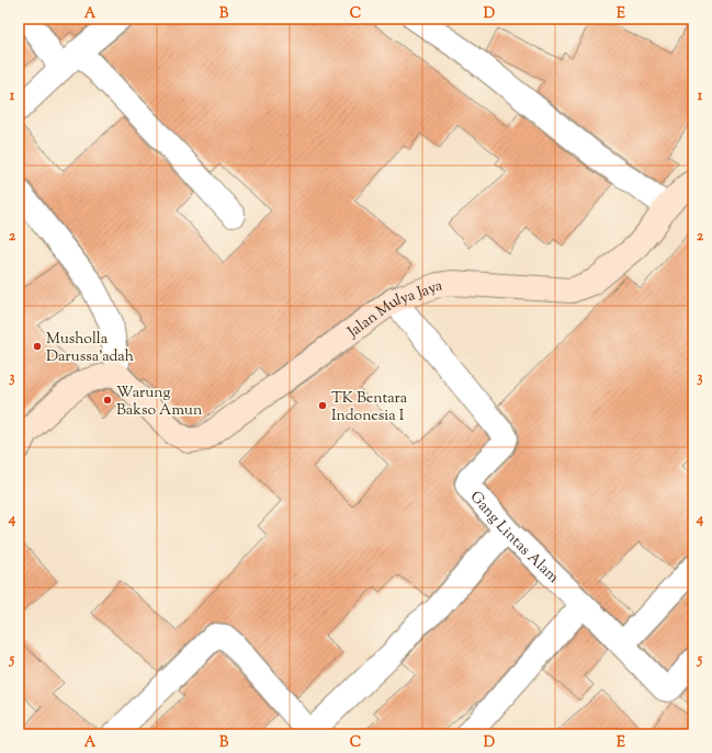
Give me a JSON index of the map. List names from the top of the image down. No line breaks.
{"streets":{"street":["Jalan Mulya Jaya","Gang Lintas Alam"]},"crossings":[["Jalan Mulya Jaya","Gang Lintas Alam"]],"places":["Musholla Darussa'adah","Warung Bakso Amun","TK Bentara Indonesia I"],"grid":{"columns":["A","B","C","D","E"],"rows":["1","2","3","4","5"]}}
